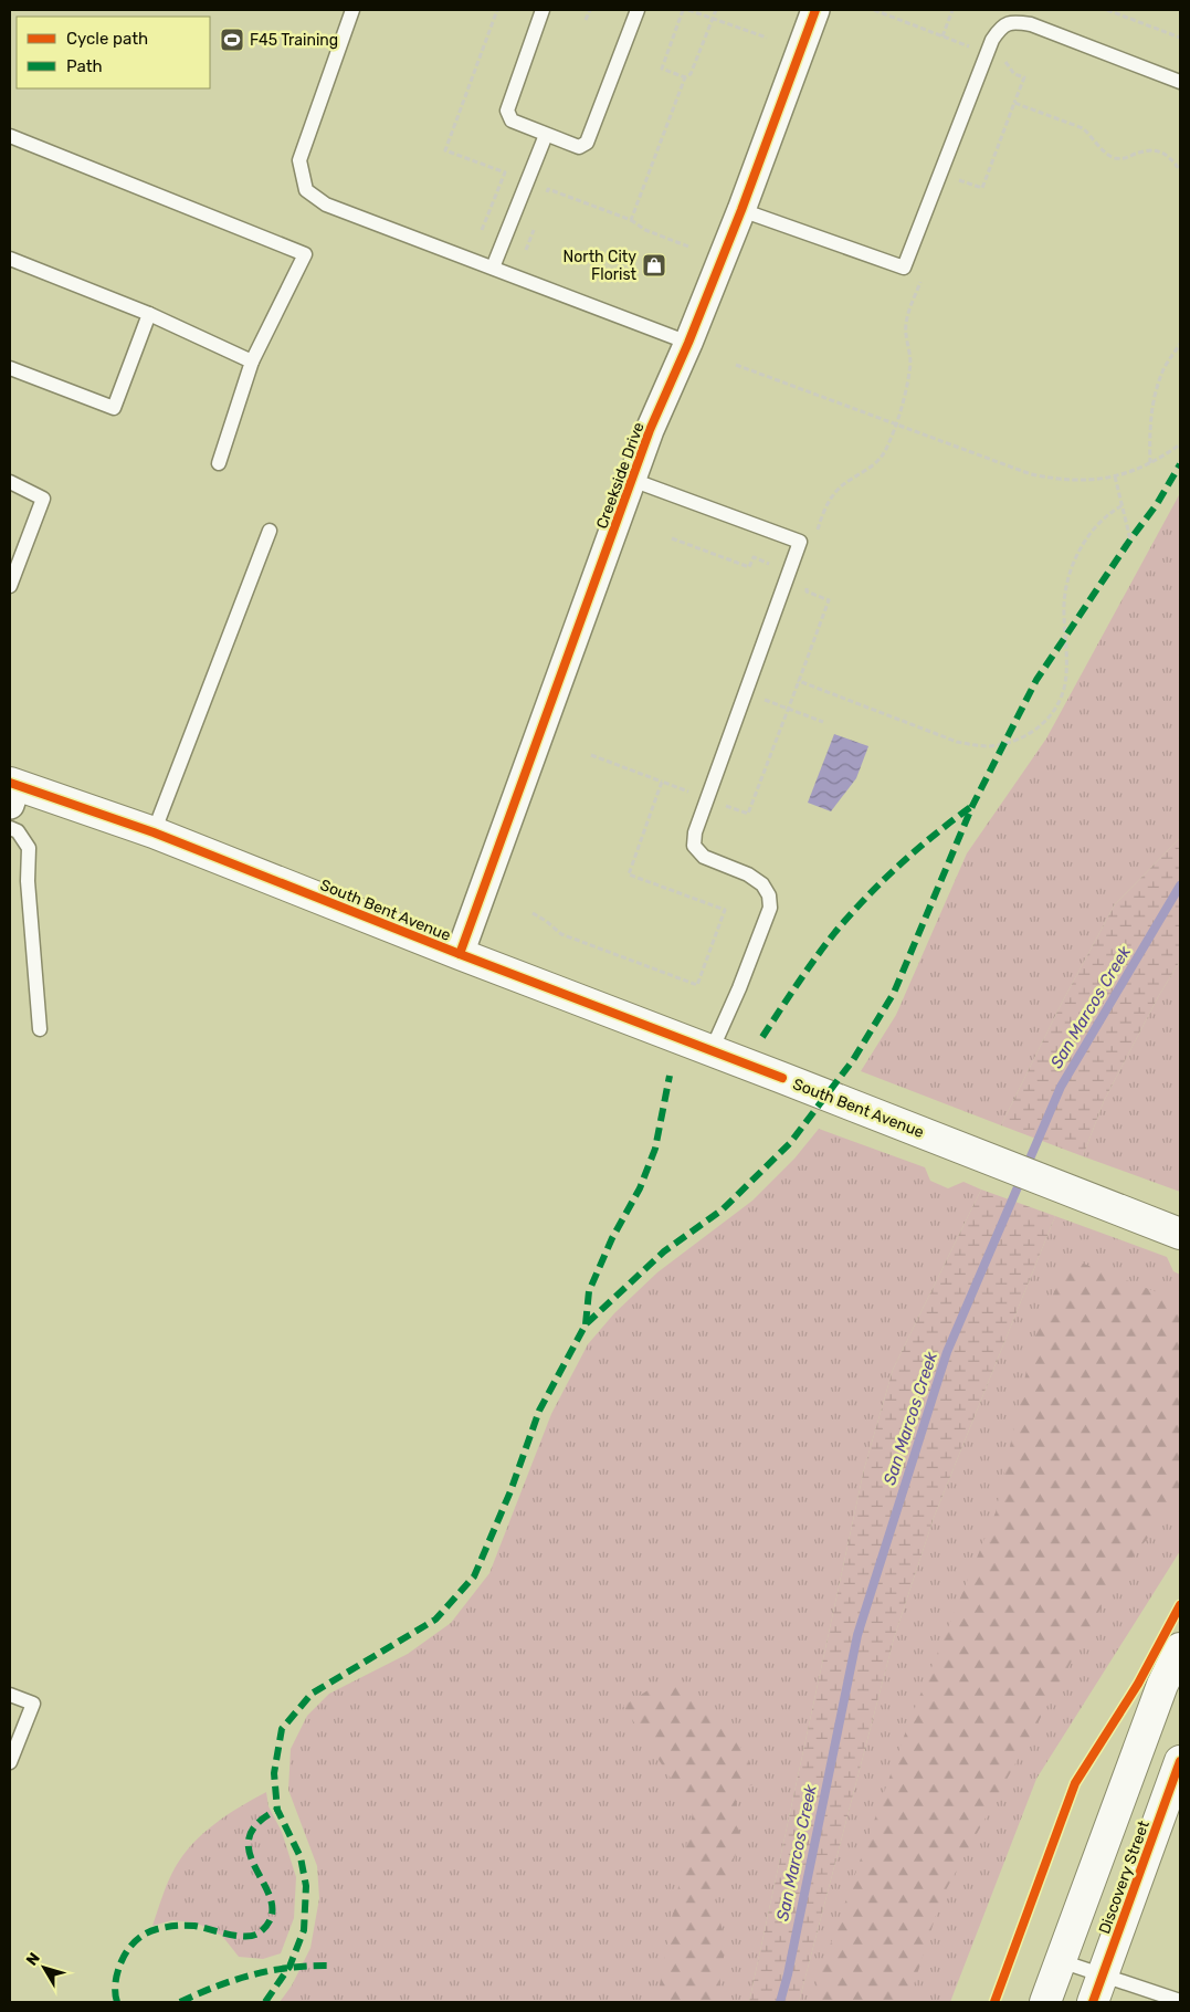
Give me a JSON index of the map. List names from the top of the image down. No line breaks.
{"streets":{"street":["Creekside Drive","South Bent Avenue","Discovery Street"]},"crossings":[["Creekside Drive","South Bent Avenue"]],"water":["San Marcos Creek"],"places":{"sports":["F45 Training"],"shop":["North City Florist"]},"legend":["Cycle path","Path"],"north":"top left"}
